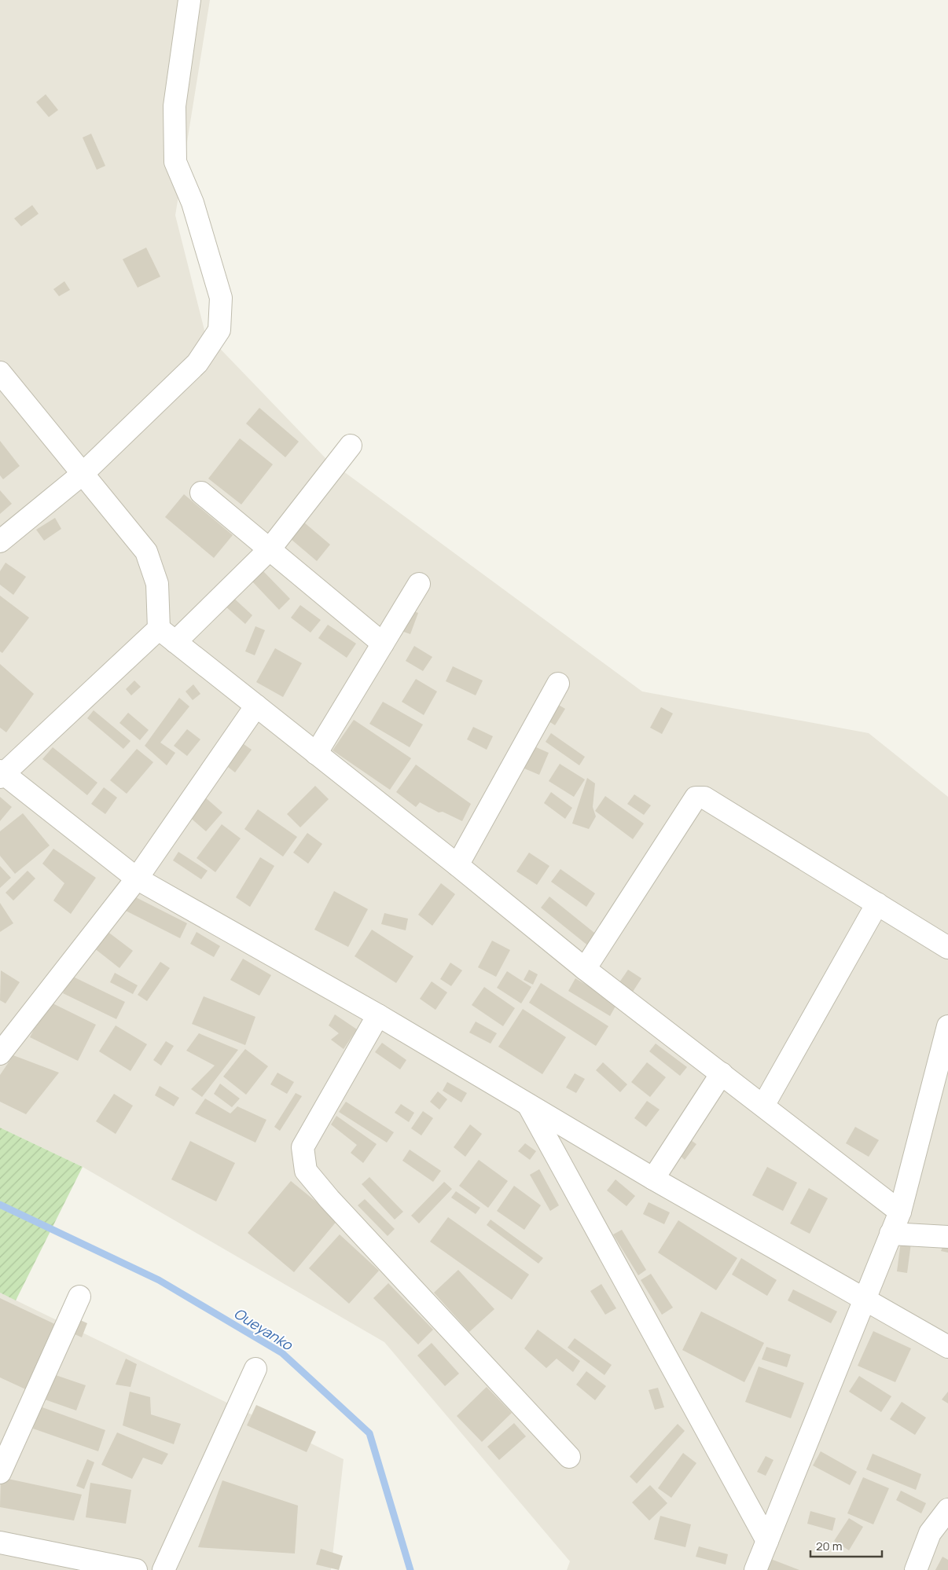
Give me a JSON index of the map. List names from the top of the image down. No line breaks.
{"water":["Oueyanko"],"scale_bar":"20 m"}
